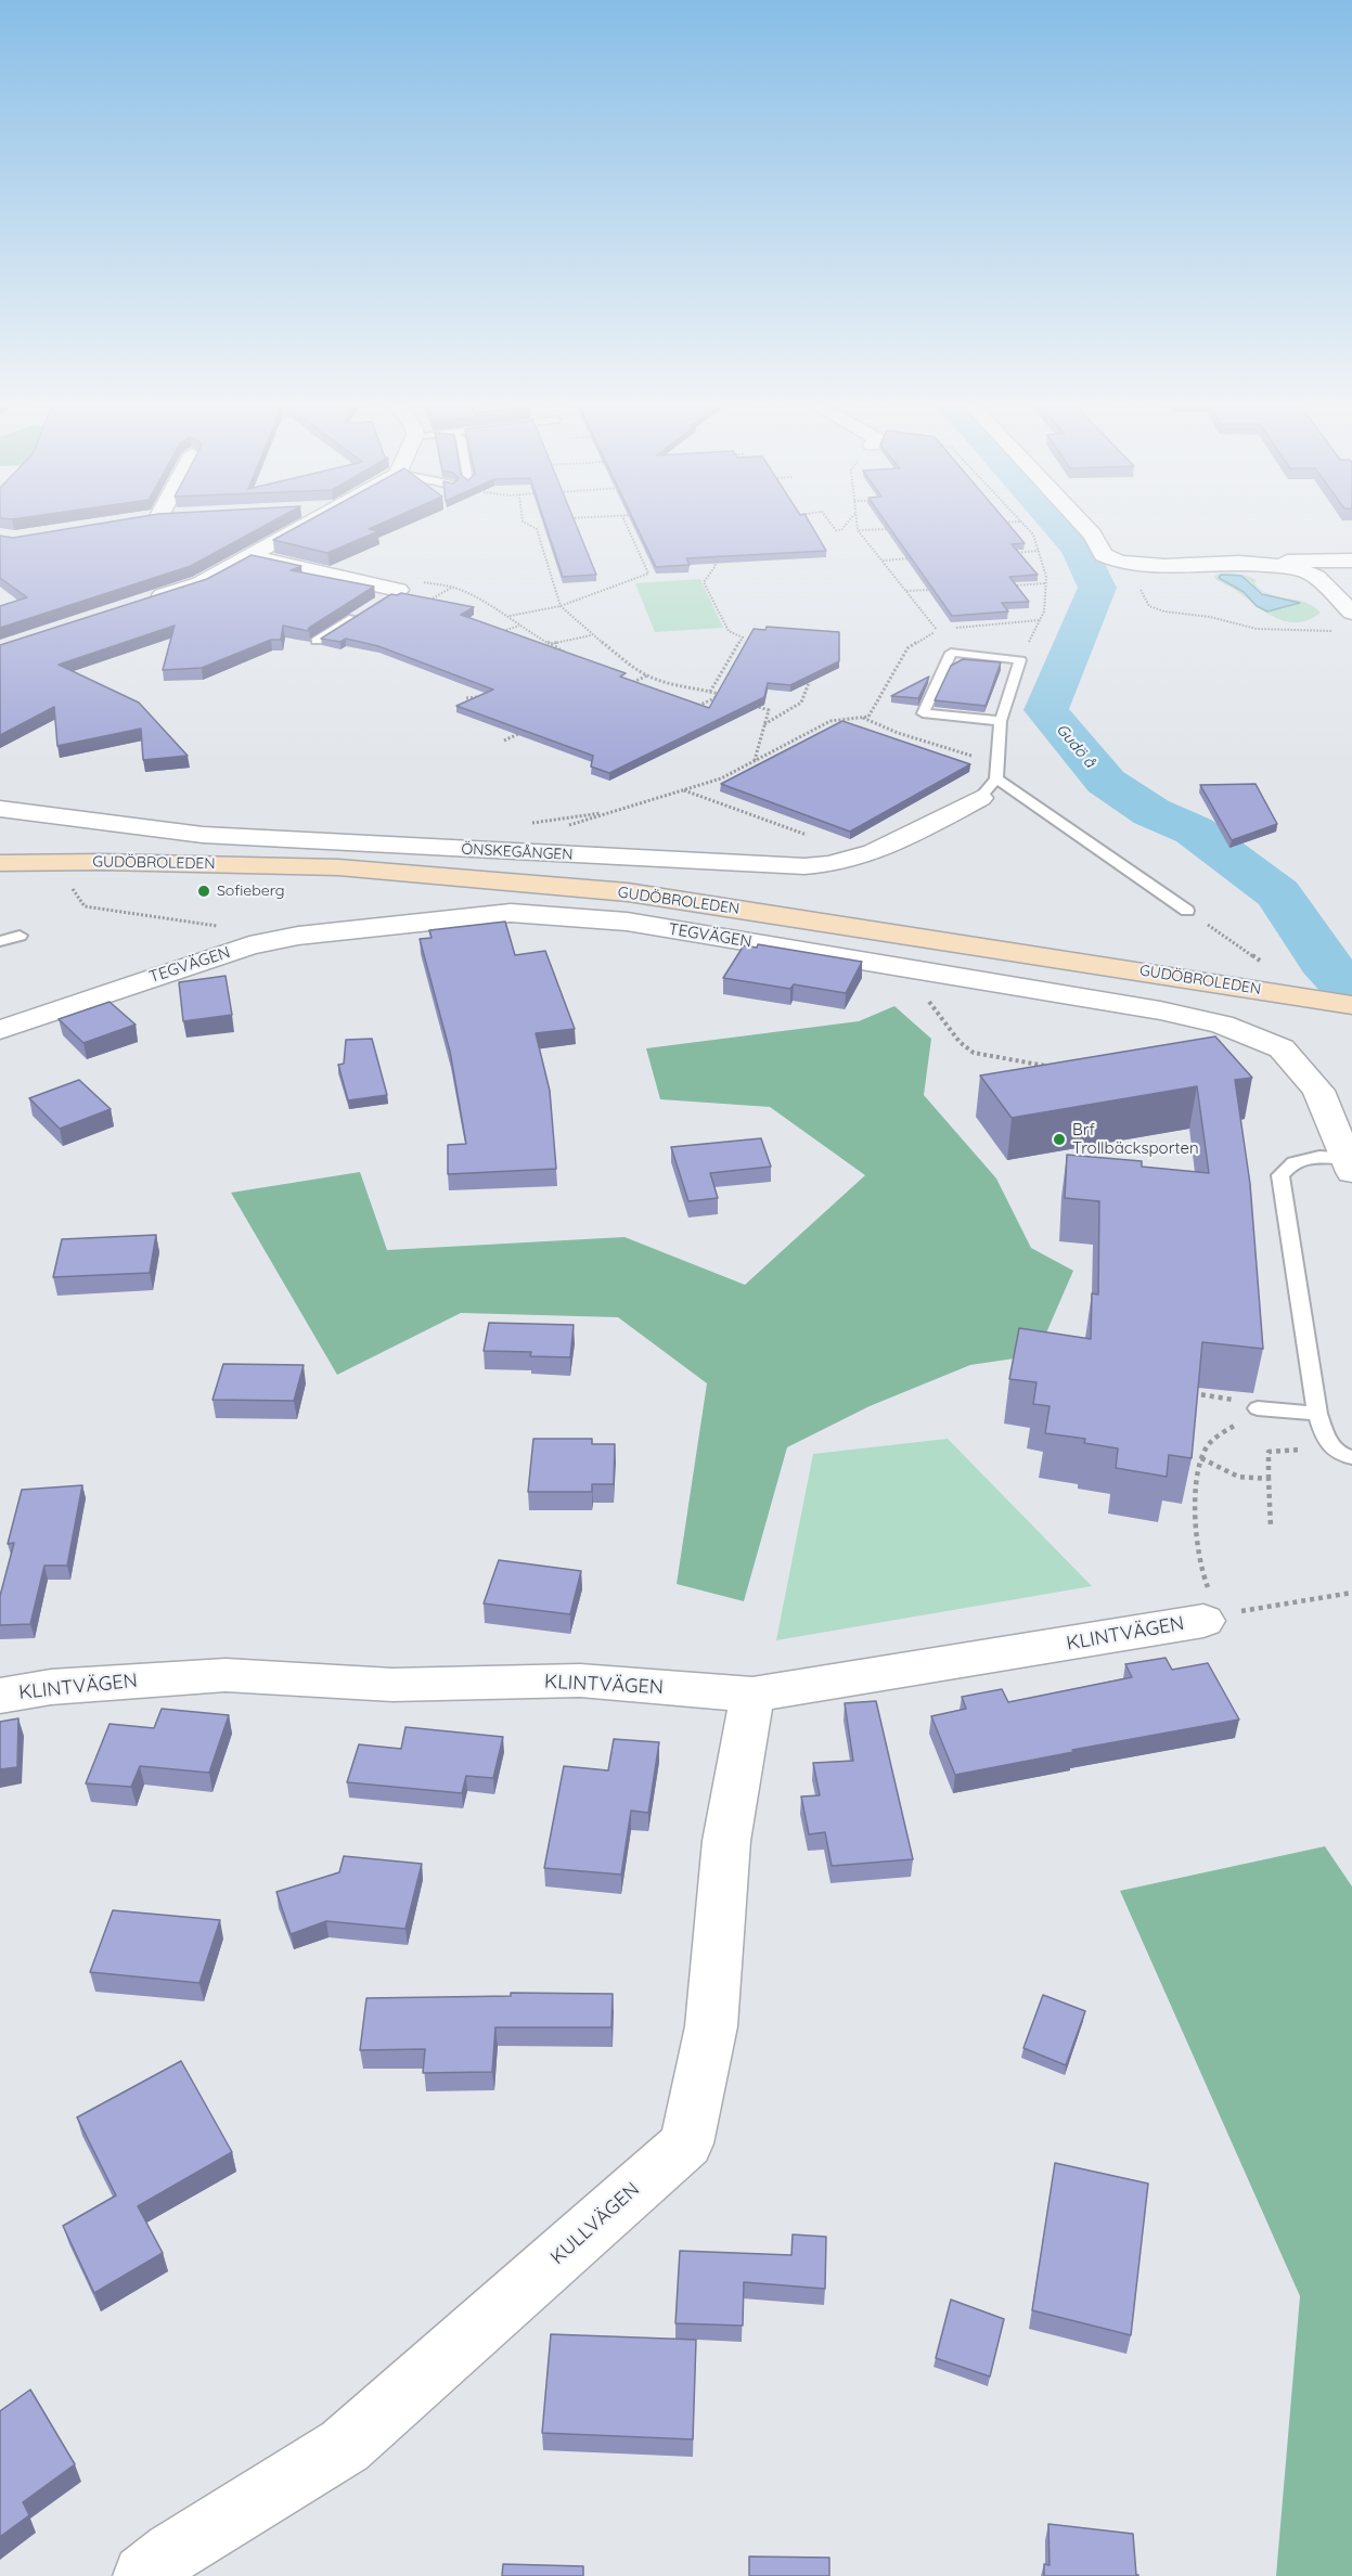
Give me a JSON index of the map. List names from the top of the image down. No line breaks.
{"streets":{"main road":["GUDÖBROLEDEN"],"street":["ÖNSKEGÅNGEN","TEGVÄGEN","KLINTVÄGEN","KULLVÄGEN"]},"crossings":[["KLINTVÄGEN","KULLVÄGEN"]],"water":["Gudö å"],"places":["Sofieberg","Brf Trollbäcksporten"]}
